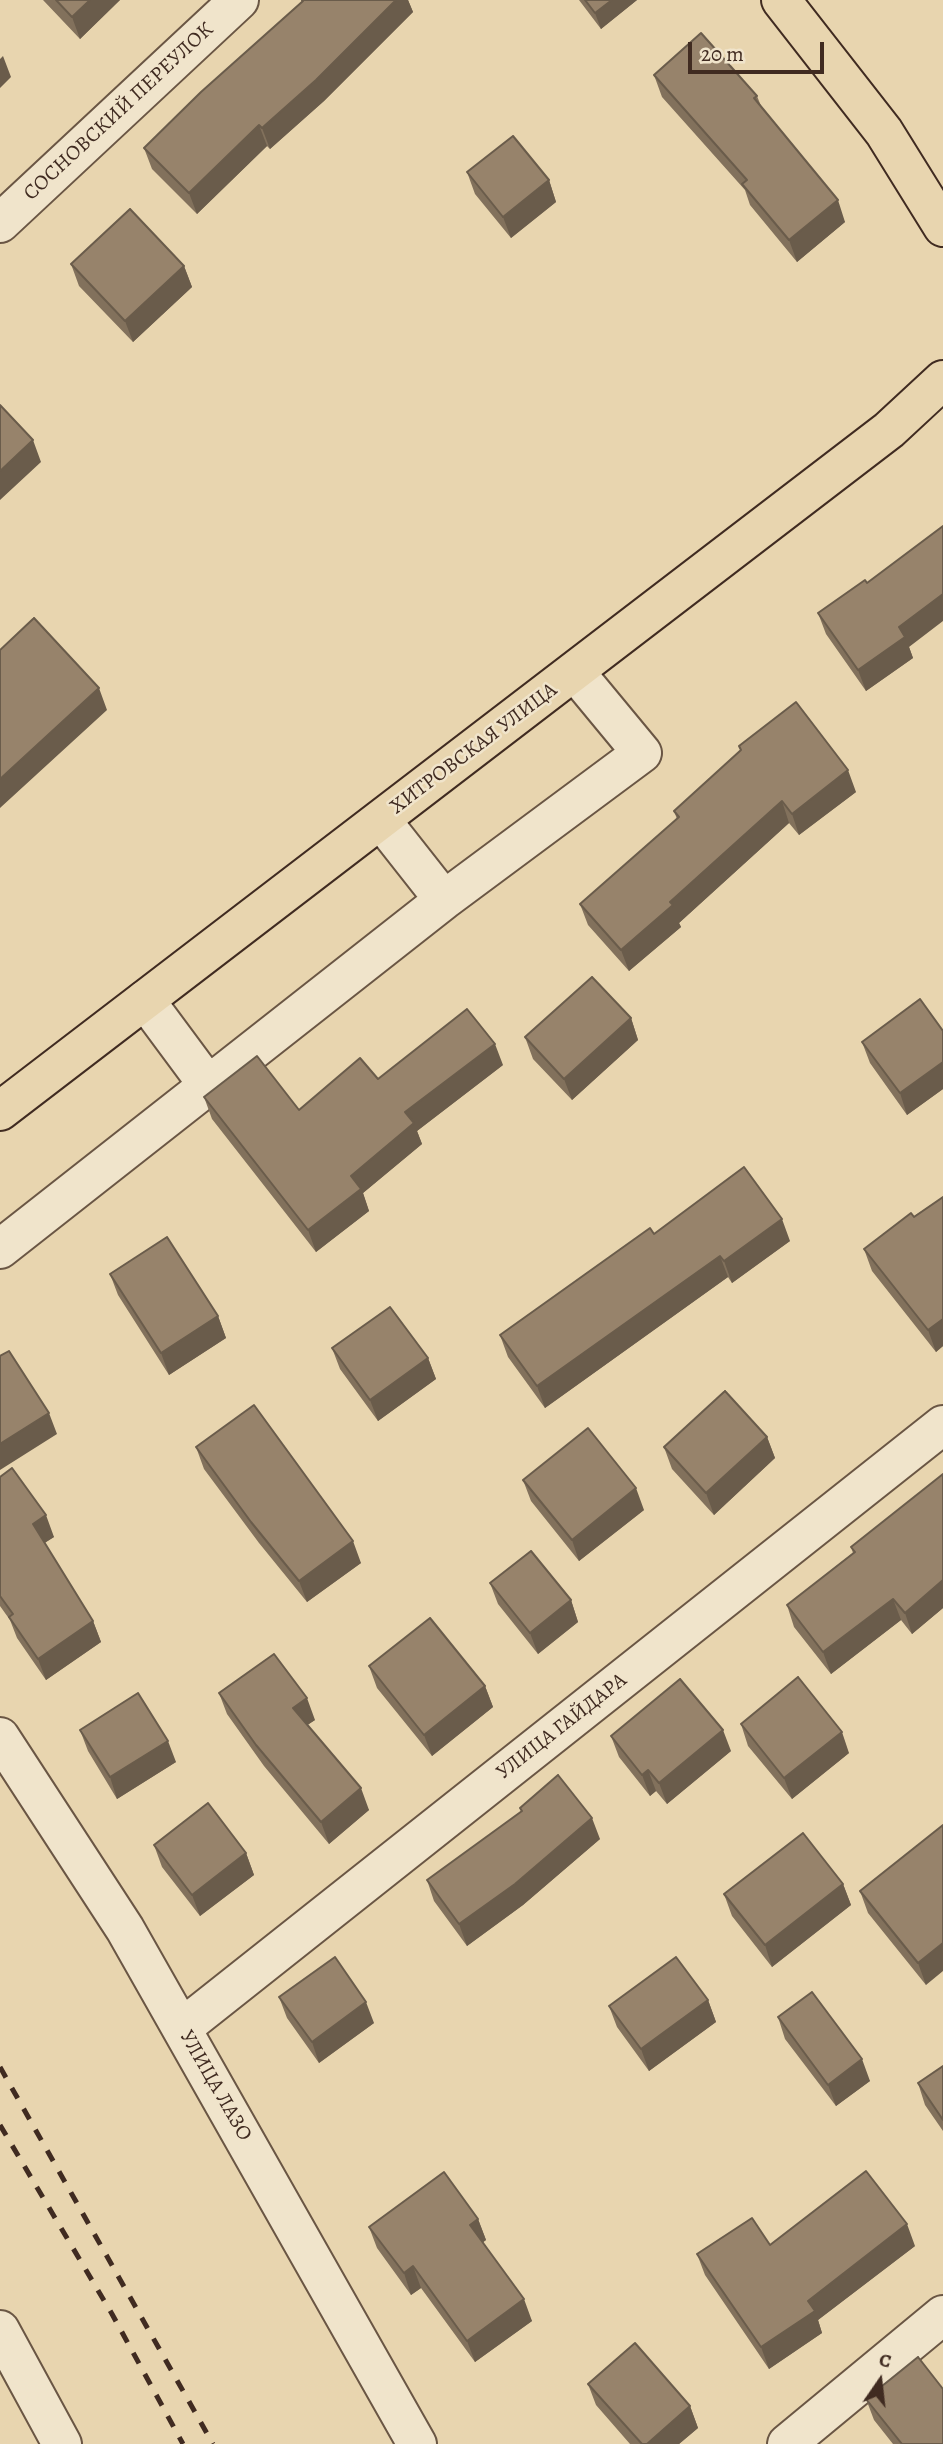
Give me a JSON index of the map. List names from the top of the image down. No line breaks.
{"streets":{"main road":["ХИТРОВСКАЯ УЛИЦА"],"street":["СОСНОВСКИЙ ПЕРЕУЛОК","УЛИЦА ГАЙДАРА","УЛИЦА ЛАЗО"]},"crossings":[["УЛИЦА ГАЙДАРА","УЛИЦА ЛАЗО"]],"scale_bar":"20 m","north":"top"}
